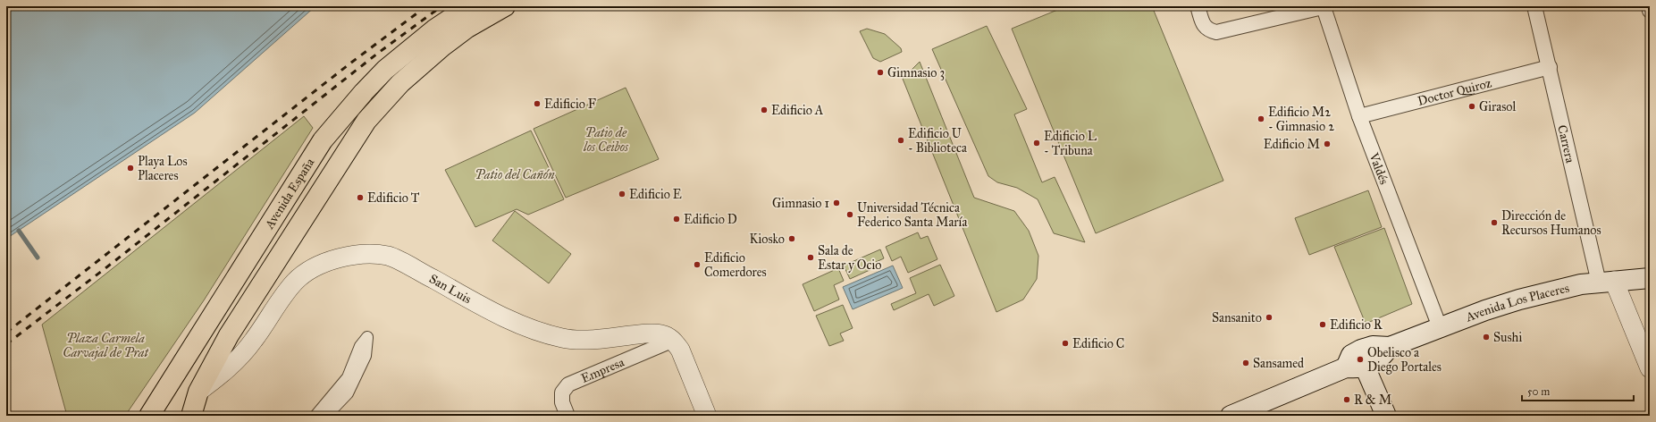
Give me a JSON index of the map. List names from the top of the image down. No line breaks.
{"streets":{"main road":["Avenida España","Avenida Los Placeres"],"street":["Doctor Quiroz","Carrera","Valdés","San Luis","Empresa"]},"crossings":[["Doctor Quiroz","Carrera"],["Doctor Quiroz","Valdés"],["Carrera","Avenida Los Placeres"],["Valdés","Avenida Los Placeres"],["Avenida España","San Luis"],["San Luis","Empresa"]],"parks":["Patio de los Ceibos","Patio del Cañón","Plaza Carmela Carvajal de Prat"],"places":["Gimnasio 3","Edificio F","Girasol","Edificio A","Edificio M2 - Gimnasio 2","Edificio U - Biblioteca","Edificio L - Tribuna","Edificio M","Playa Los Placeres","Edificio E","Edificio T","Gimnasio 1","Universidad Técnica Federico Santa María","Edificio D","Dirección de Recursos Humanos","Kiosko","Sala de Estar y Ocio","Edificio Comerdores","Sansanito","Edificio R","Sushi","Edificio C","Obelisco a Diego Portales","Sansamed","R & M"],"scale_bar":"50 m"}
